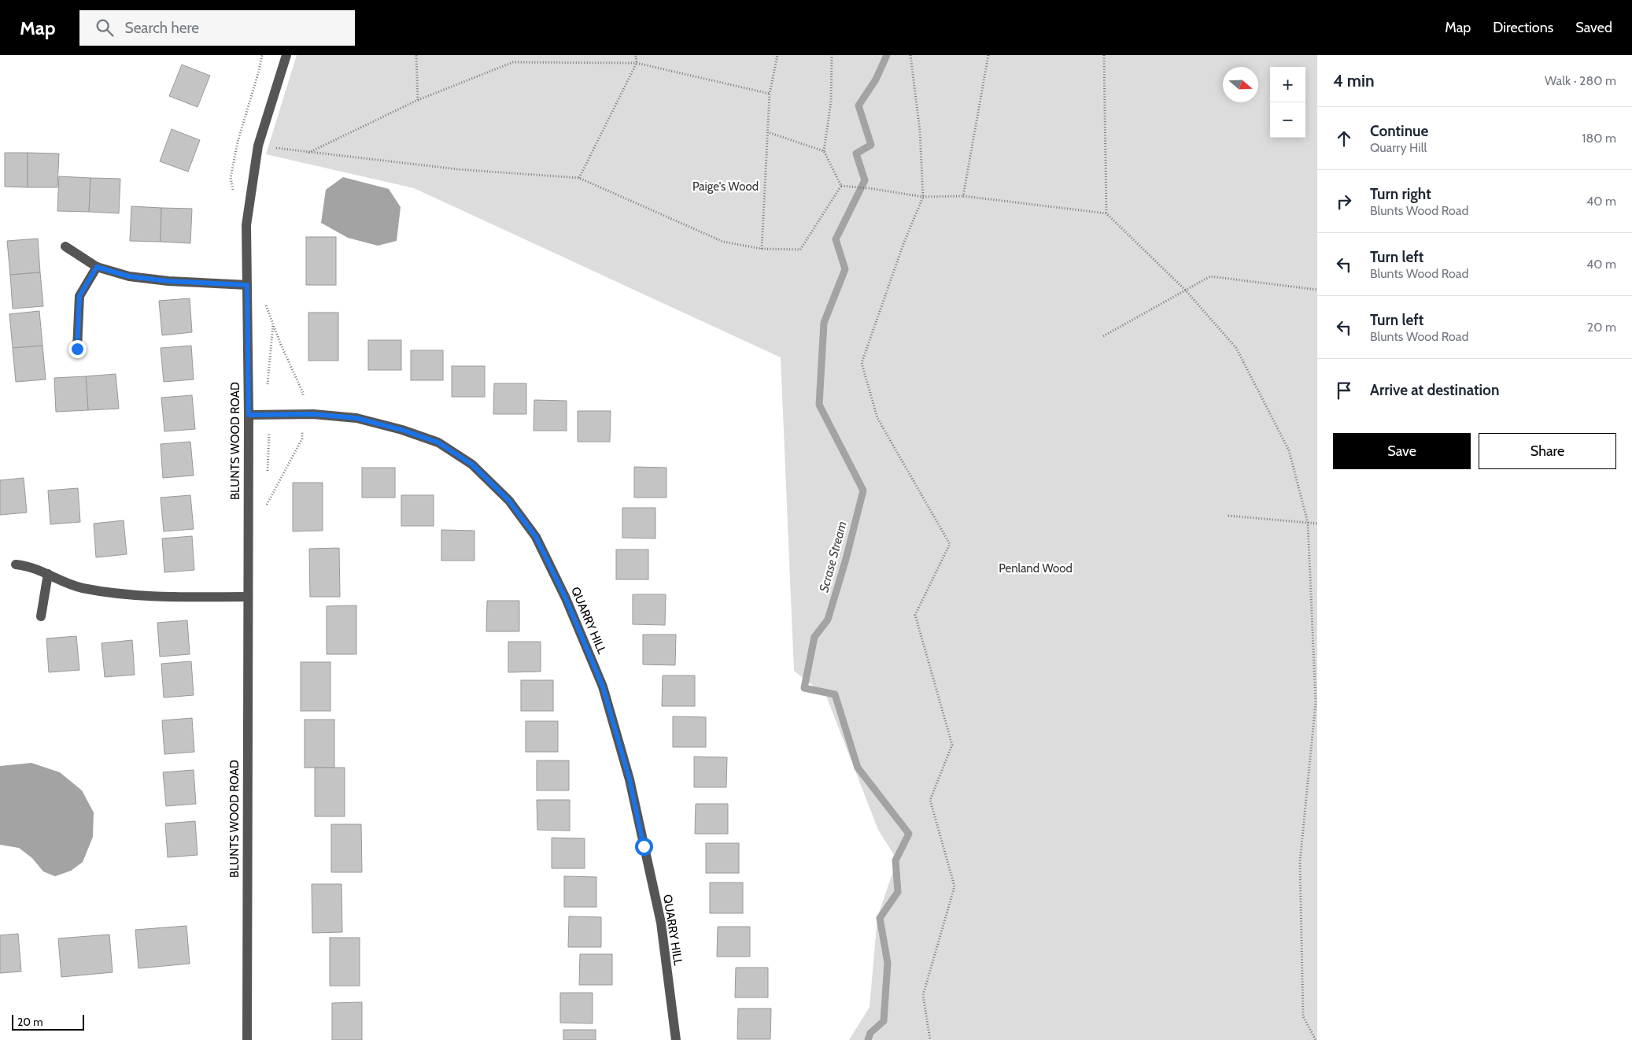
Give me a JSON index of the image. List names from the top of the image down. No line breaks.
{"streets":{"street":["BLUNTS WOOD ROAD","QUARRY HILL"]},"crossings":[["BLUNTS WOOD ROAD","QUARRY HILL"]],"water":["Scrase Stream"],"parks":["Paige's Wood","Penland Wood"],"scale_bar":"20 m","north":"right","page":{"header":"Map","search":"Search here","nav":["Map","Directions","Saved"],"heading":["4 min","Walk · 280 m"],"map_buttons":["+","−"],"list":[["Continue","Quarry Hill","180 m"],["Turn right","Blunts Wood Road","40 m"],["Turn left","Blunts Wood Road","40 m"],["Turn left","Blunts Wood Road","20 m"],"Arrive at destination"],"buttons":["Save","Share"],"scale":"20 m"}}
